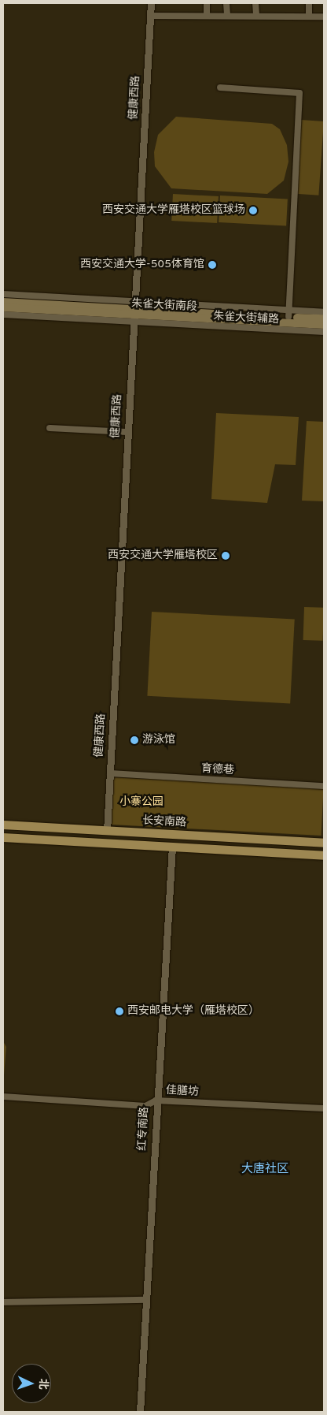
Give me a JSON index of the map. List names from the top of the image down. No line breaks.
{"streets":{"main road":["朱雀大街南段","长安南路"],"street":["健康西路","朱雀大街辅路","育德巷","佳膳坊","红专南路"]},"crossings":[["健康西路","朱雀大街南段"],["健康西路","朱雀大街辅路"],["健康西路","育德巷"],["健康西路","长安南路"],["朱雀大街南段","朱雀大街辅路"],["佳膳坊","红专南路"]],"districts":["大唐社区"],"parks":["小寨公园"],"places":["西安交通大学雁塔校区篮球场","西安交通大学-505体育馆","西安交通大学雁塔校区","游泳馆","西安邮电大学（雁塔校区）"],"north":"right"}
